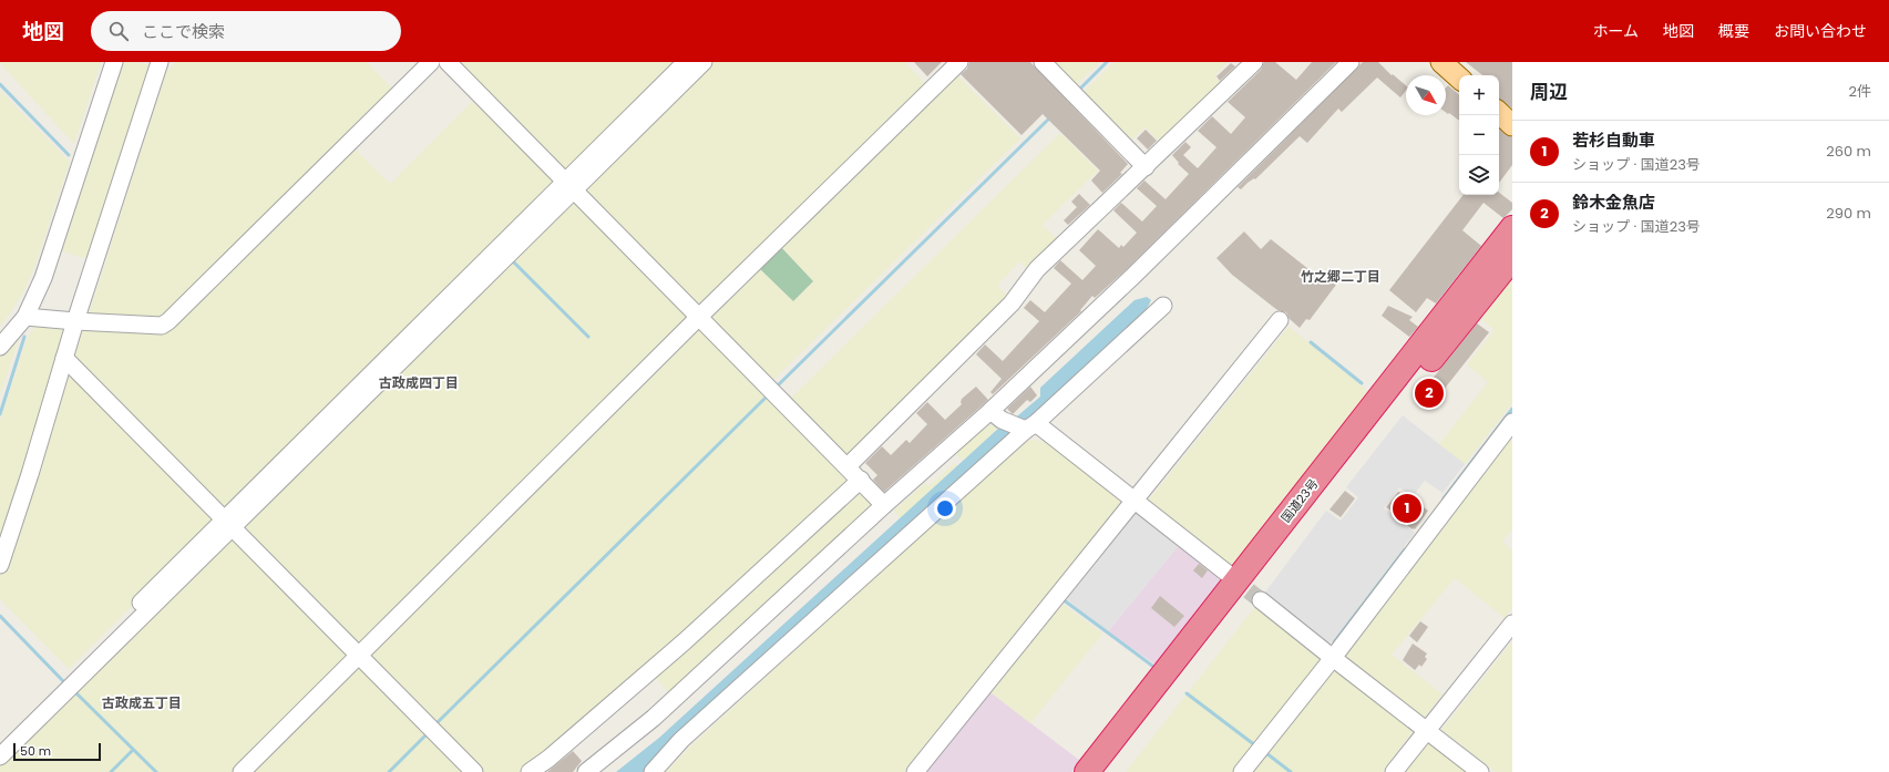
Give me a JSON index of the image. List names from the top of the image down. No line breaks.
{"streets":{"highway":["国道23号"]},"districts":["竹之郷二丁目","古政成四丁目","古政成五丁目"],"scale_bar":"50 m","north":"bottom right","page":{"header":"地図","search":"ここで検索","nav":["ホーム","地図","概要","お問い合わせ"],"heading":["周辺","2件"],"map_buttons":["+","−"],"list":[{"mark":"1","name":"若杉自動車","note":"ショップ · 国道23号","value":"260 m"},{"mark":"2","name":"鈴木金魚店","note":"ショップ · 国道23号","value":"290 m"}],"pins":["2","1"],"scale":"50 m"}}
